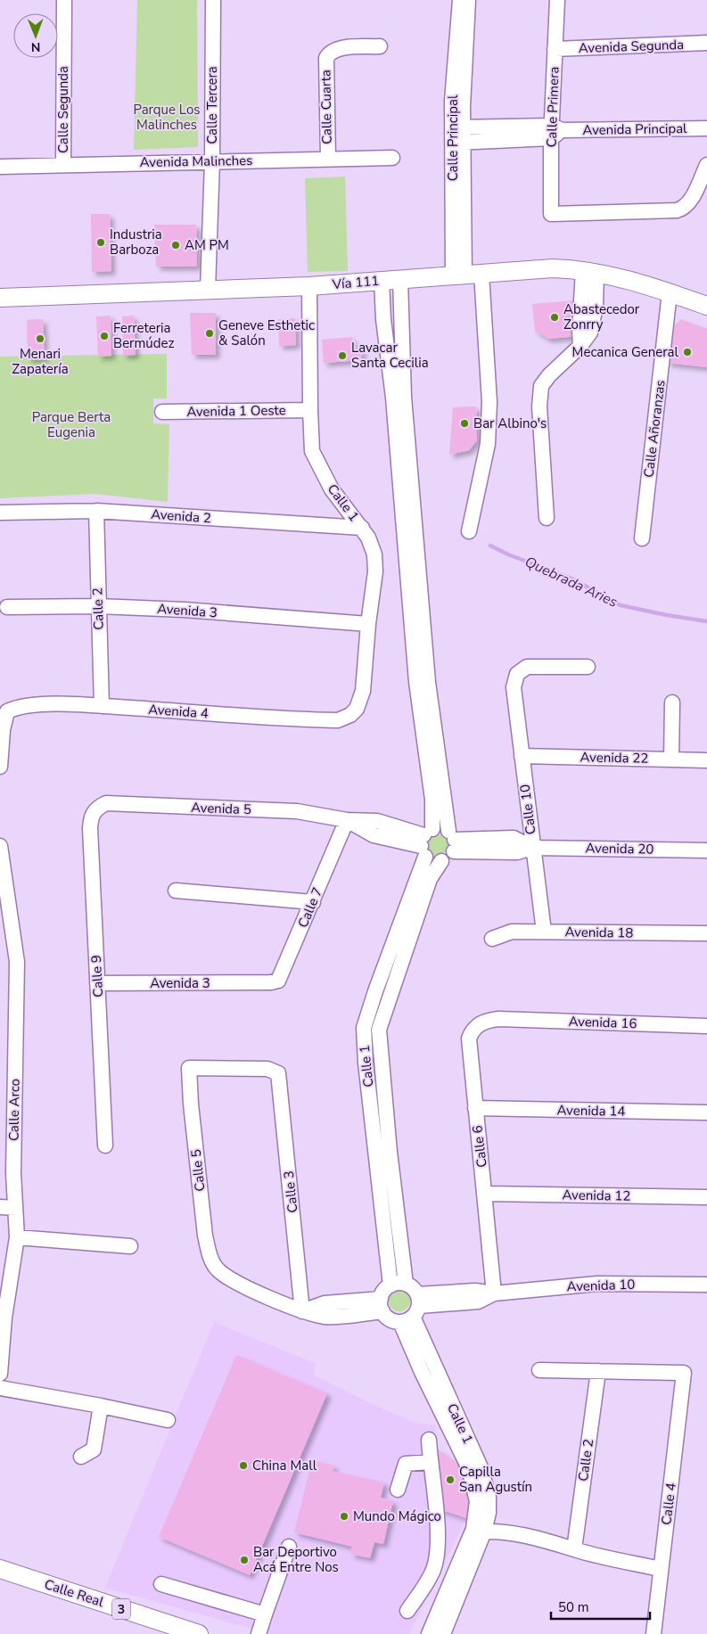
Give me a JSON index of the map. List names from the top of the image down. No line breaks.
{"streets":{"main road":["Vía 111","Calle Real","3"],"street":["Avenida Segunda","Calle Tercera","Calle Cuarta","Calle Primera","Calle Segunda","Avenida Principal","Calle Principal","Avenida Malinches","Avenida 1 Oeste","Calle Añoranzas","Calle 1","Avenida 2","Calle 2","Avenida 3","Avenida 4","Avenida 22","Avenida 5","Calle 10","Avenida 20","Calle 7","Avenida 18","Calle 9","Avenida 16","Calle Arco","Avenida 14","Calle 6","Calle 5","Calle 3","Avenida 12","Avenida 10","Calle 4"]},"crossings":[["Avenida Segunda","Calle Primera"],["Calle Tercera","Avenida Malinches"],["Calle Tercera","Vía 111"],["Calle Cuarta","Avenida Malinches"],["Calle Primera","Avenida Principal"],["Calle Segunda","Avenida Malinches"],["Avenida Principal","Calle Principal"],["Calle Principal","Vía 111"],["Vía 111","Calle Añoranzas"],["Vía 111","Calle 1"],["Avenida 1 Oeste","Calle 1"],["Calle 1","Avenida 2"],["Calle 1","Avenida 3"],["Calle 1","Avenida 4"],["Calle 1","Avenida 5"],["Calle 1","Avenida 20"],["Calle 1","Avenida 10"],["Avenida 2","Calle 2"],["Calle 2","Avenida 3"],["Calle 2","Avenida 4"],["Calle 2","Calle 4"],["Avenida 3","Calle 7"],["Avenida 3","Calle 9"],["Avenida 22","Calle 10"],["Avenida 5","Avenida 20"],["Avenida 5","Calle 7"],["Avenida 5","Calle 9"],["Calle 10","Avenida 20"],["Calle 10","Avenida 18"],["Avenida 16","Calle 6"],["Avenida 14","Calle 6"],["Calle 6","Avenida 12"],["Calle 6","Avenida 10"],["Calle 5","Calle 3"]],"water":["Quebrada Aries"],"parks":["Parque Los Malinches","Parque Berta Eugenia"],"places":["Industria Barboza","AM PM","Abastecedor Zonrry","Geneve Esthetic & Salón","Ferreteria Bermúdez","Menari Zapatería","Mecanica General","Lavacar Santa Cecilia","Bar Albino's","China Mall","Capilla San Agustín","Mundo Mágico","Bar Deportivo Acá Entre Nos"],"scale_bar":"50 m","north":"bottom"}
